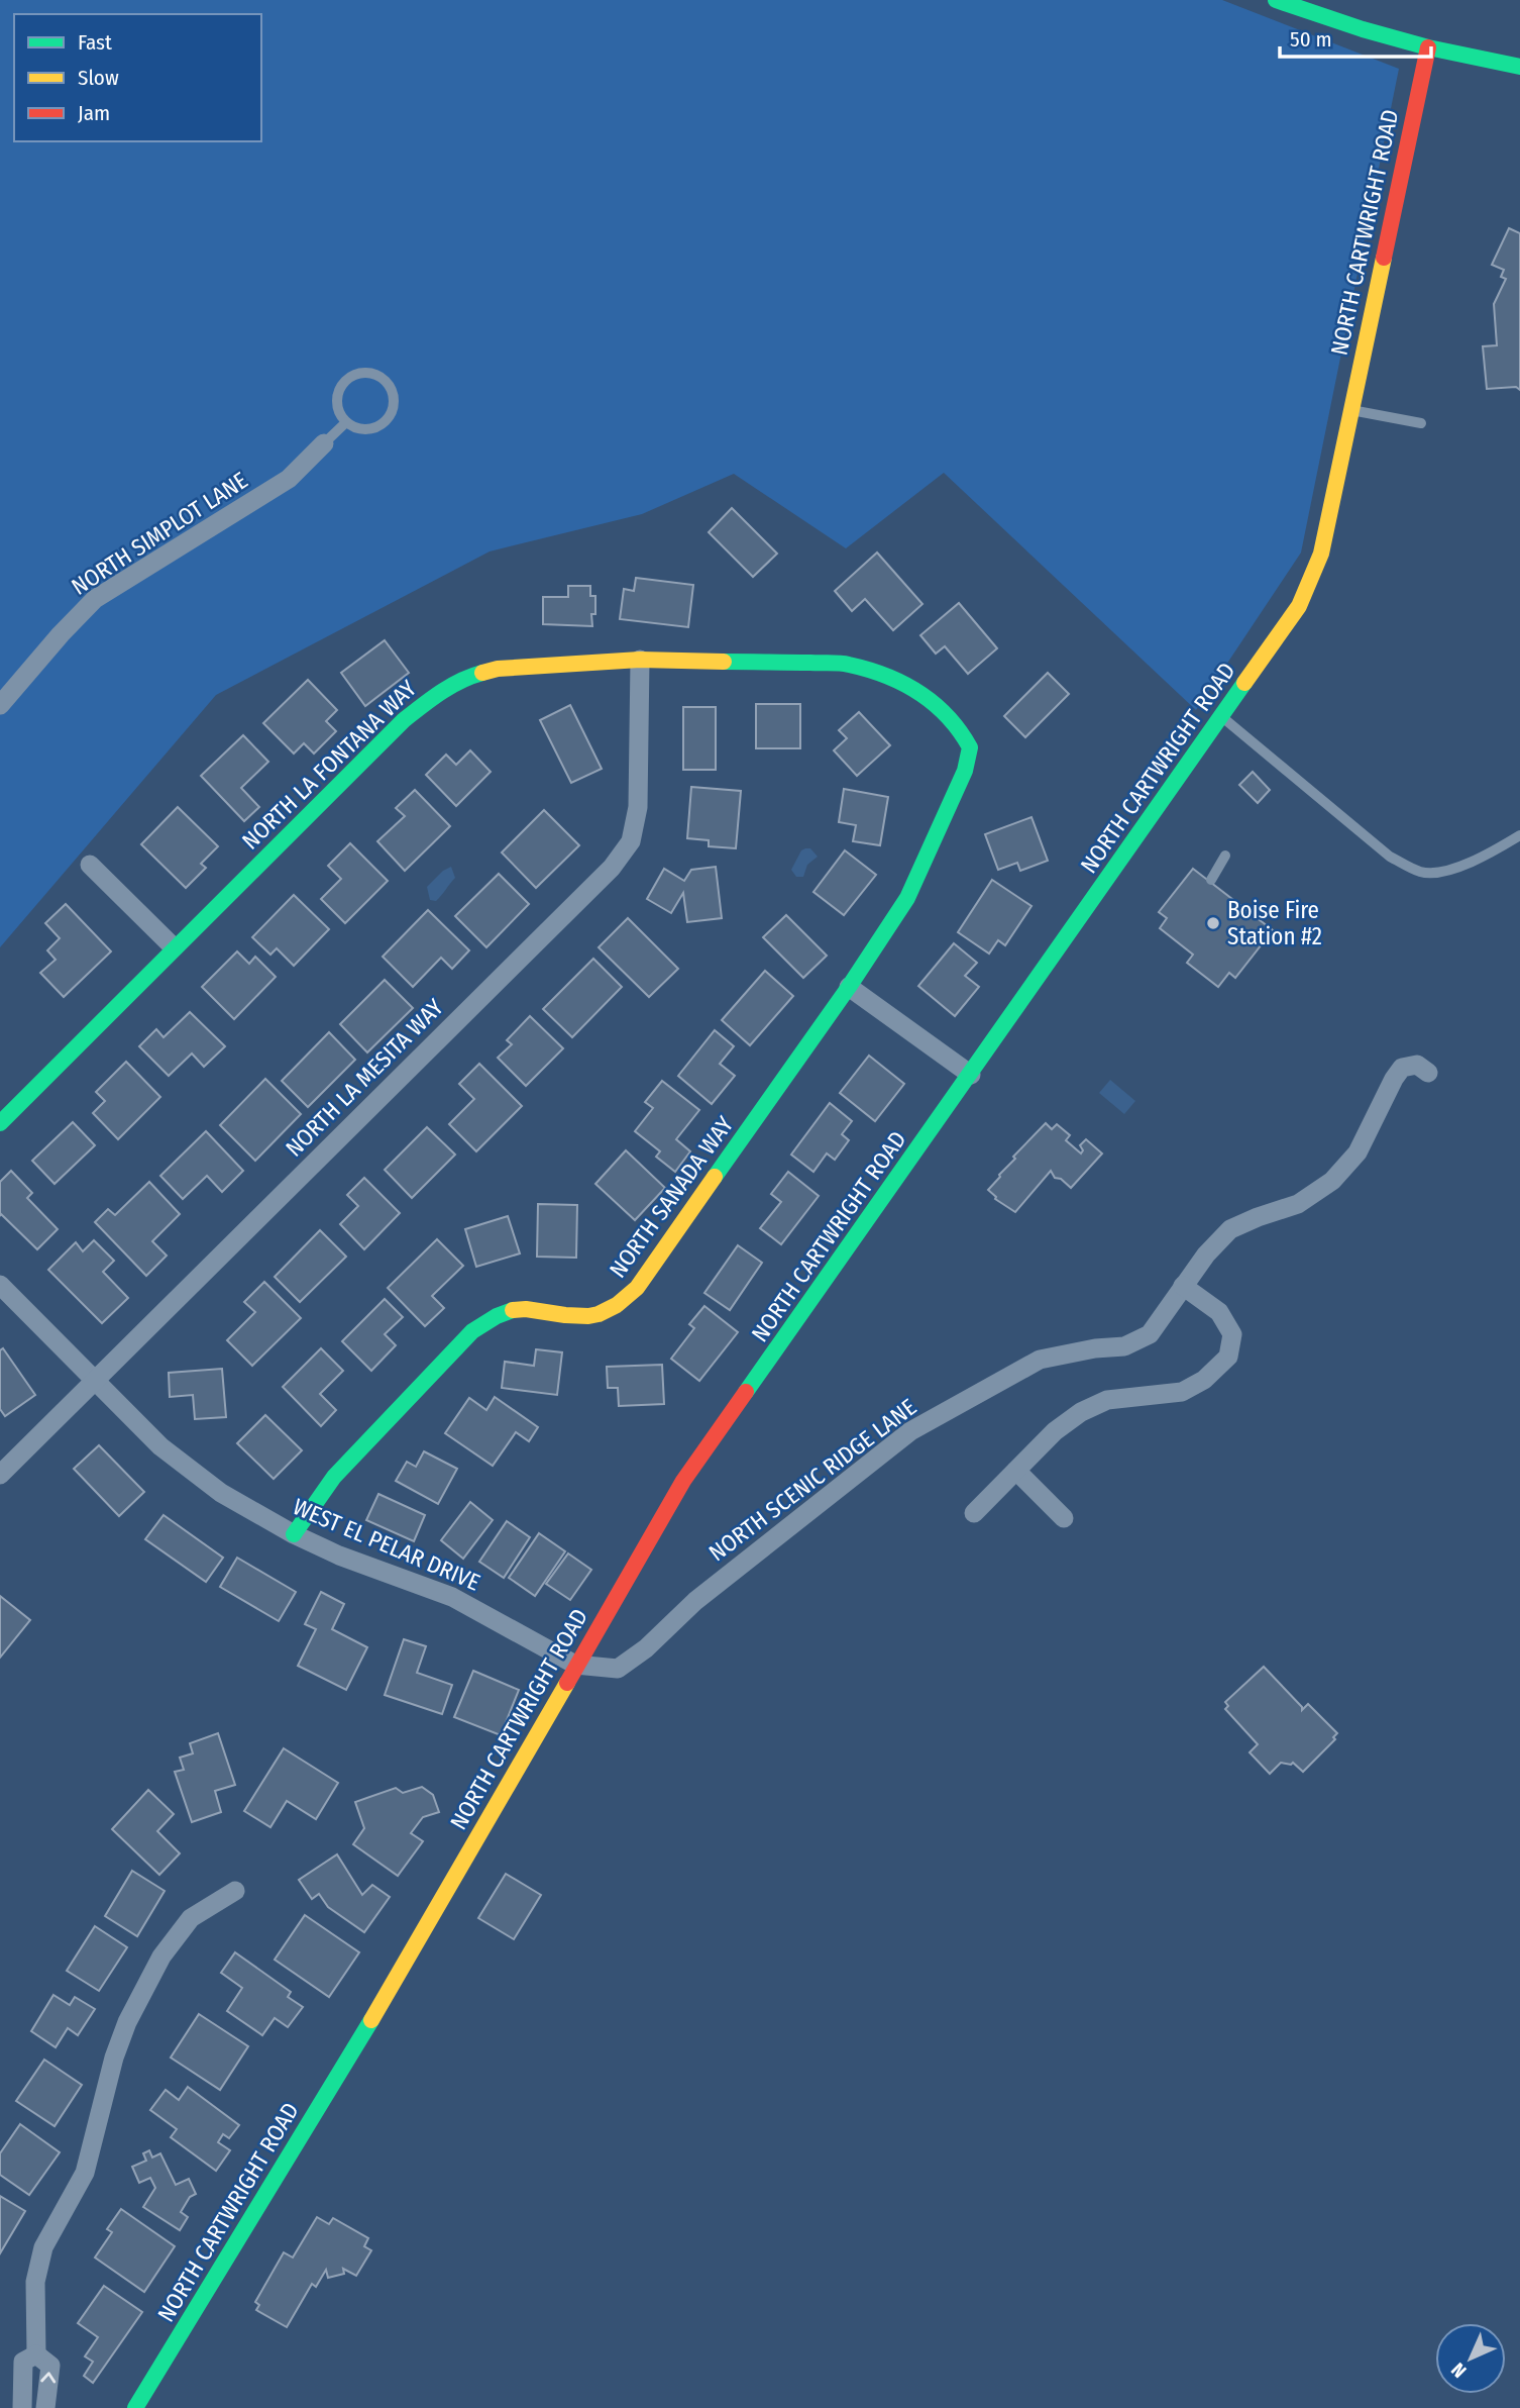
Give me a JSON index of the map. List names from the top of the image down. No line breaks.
{"streets":{"street":["NORTH CARTWRIGHT ROAD","NORTH SIMPLOT LANE","NORTH LA FONTANA WAY","NORTH LA MESITA WAY","NORTH SANADA WAY","NORTH SCENIC RIDGE LANE","WEST EL PELAR DRIVE"]},"crossings":[["NORTH CARTWRIGHT ROAD","NORTH SCENIC RIDGE LANE"],["NORTH CARTWRIGHT ROAD","WEST EL PELAR DRIVE"],["NORTH LA FONTANA WAY","NORTH LA MESITA WAY"],["NORTH LA FONTANA WAY","NORTH SANADA WAY"],["NORTH LA MESITA WAY","WEST EL PELAR DRIVE"],["NORTH SANADA WAY","WEST EL PELAR DRIVE"],["NORTH SCENIC RIDGE LANE","WEST EL PELAR DRIVE"]],"places":["Boise Fire Station #2"],"legend":["Fast","Slow","Jam"],"scale_bar":"50 m","north":"bottom left"}
